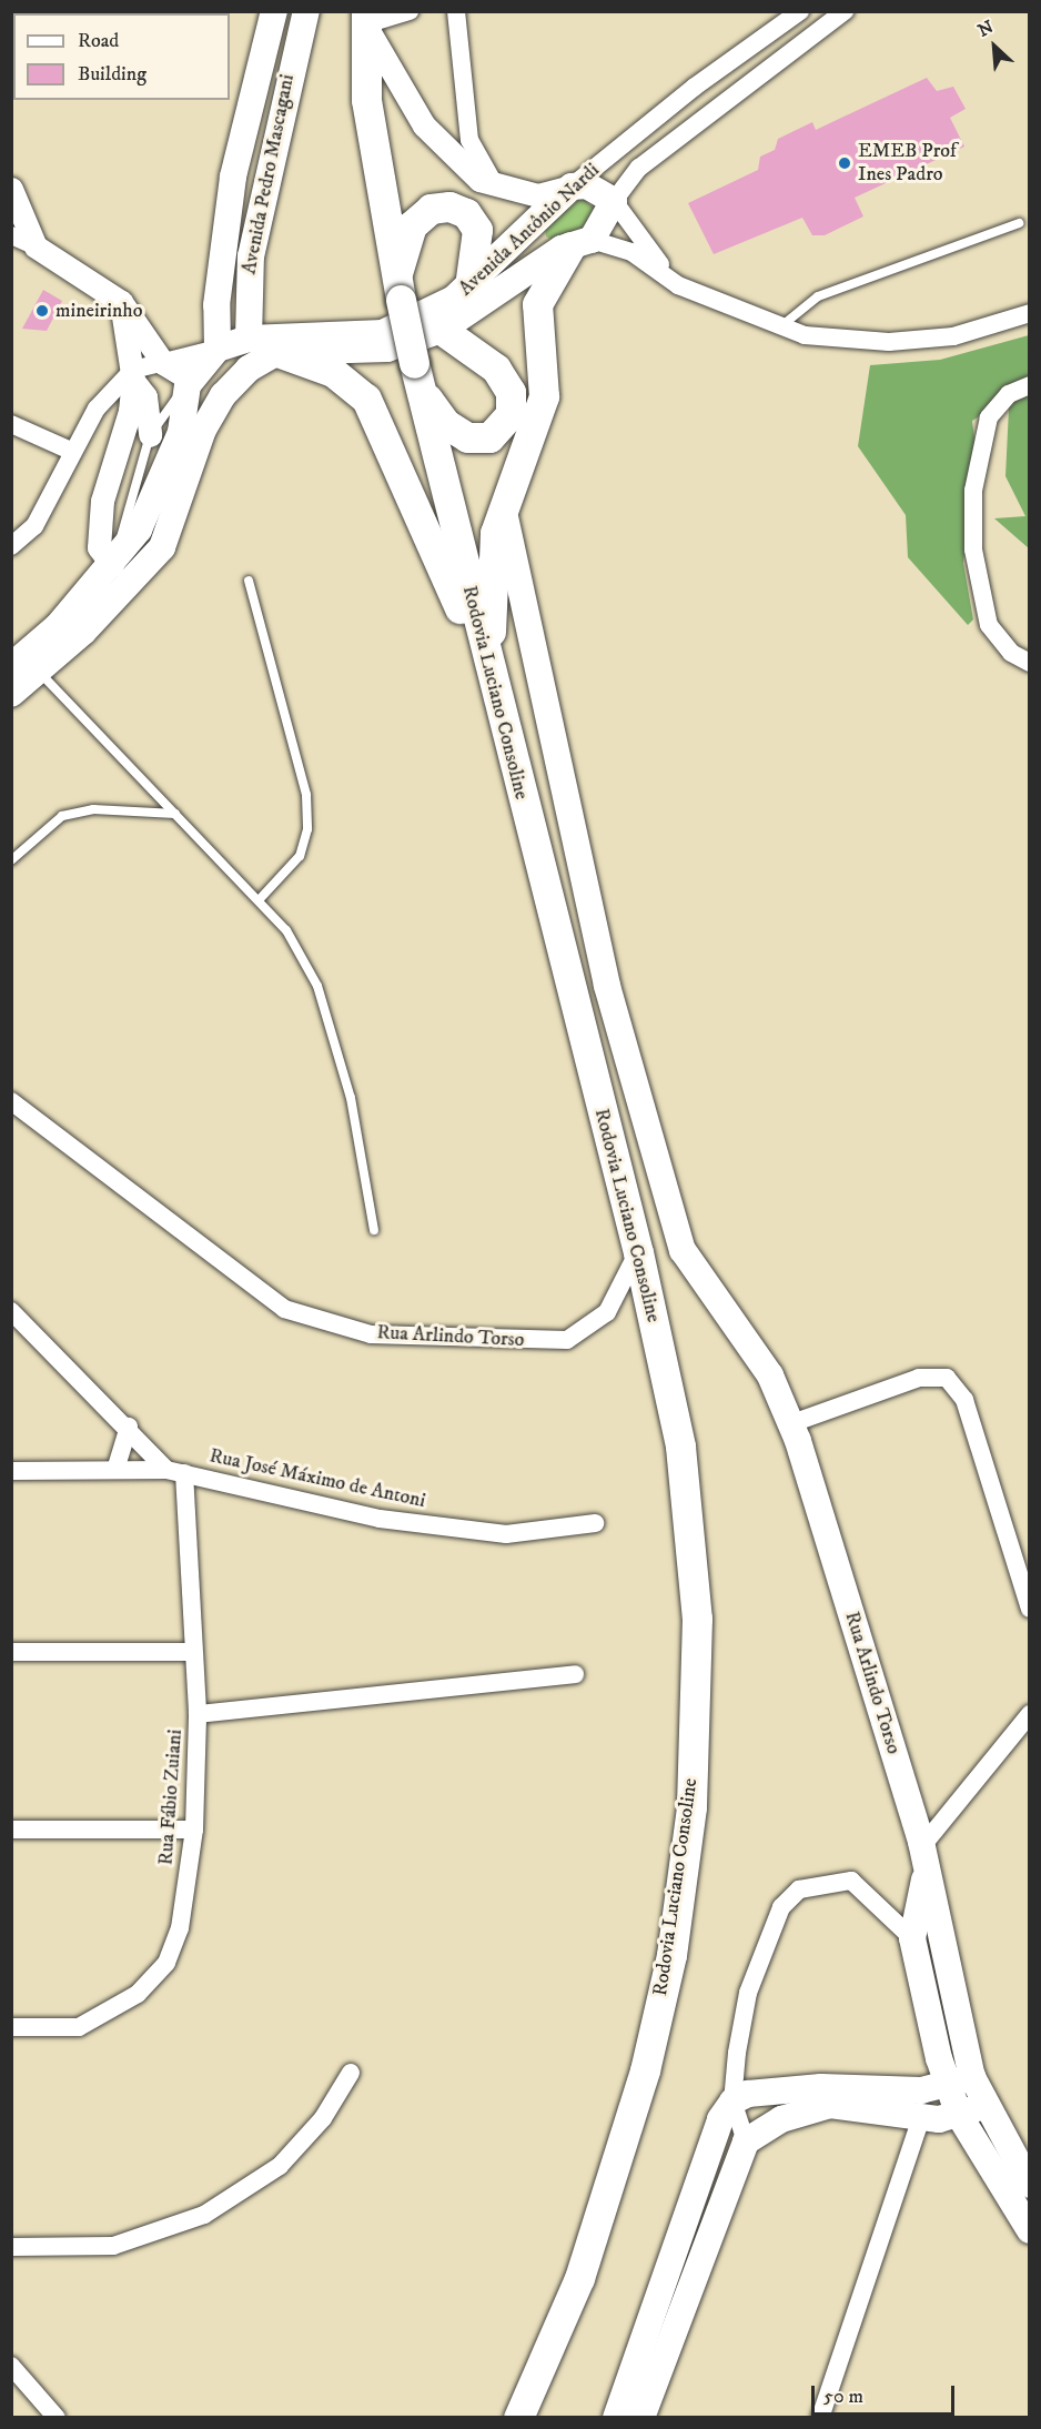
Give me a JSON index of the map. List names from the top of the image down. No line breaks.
{"streets":{"main road":["Avenida Pedro Mascagani","Avenida Antônio Nardi","Rodovia Luciano Consoline","Rua Arlindo Torso"],"street":["Rua José Máximo de Antoni","Rua Fábio Zuiani"]},"crossings":[["Avenida Pedro Mascagani","Avenida Antônio Nardi"],["Rodovia Luciano Consoline","Rua Arlindo Torso"]],"places":["EMEB Prof Ines Padro","mineirinho"],"legend":["Road","Building"],"scale_bar":"50 m","north":"top left"}
